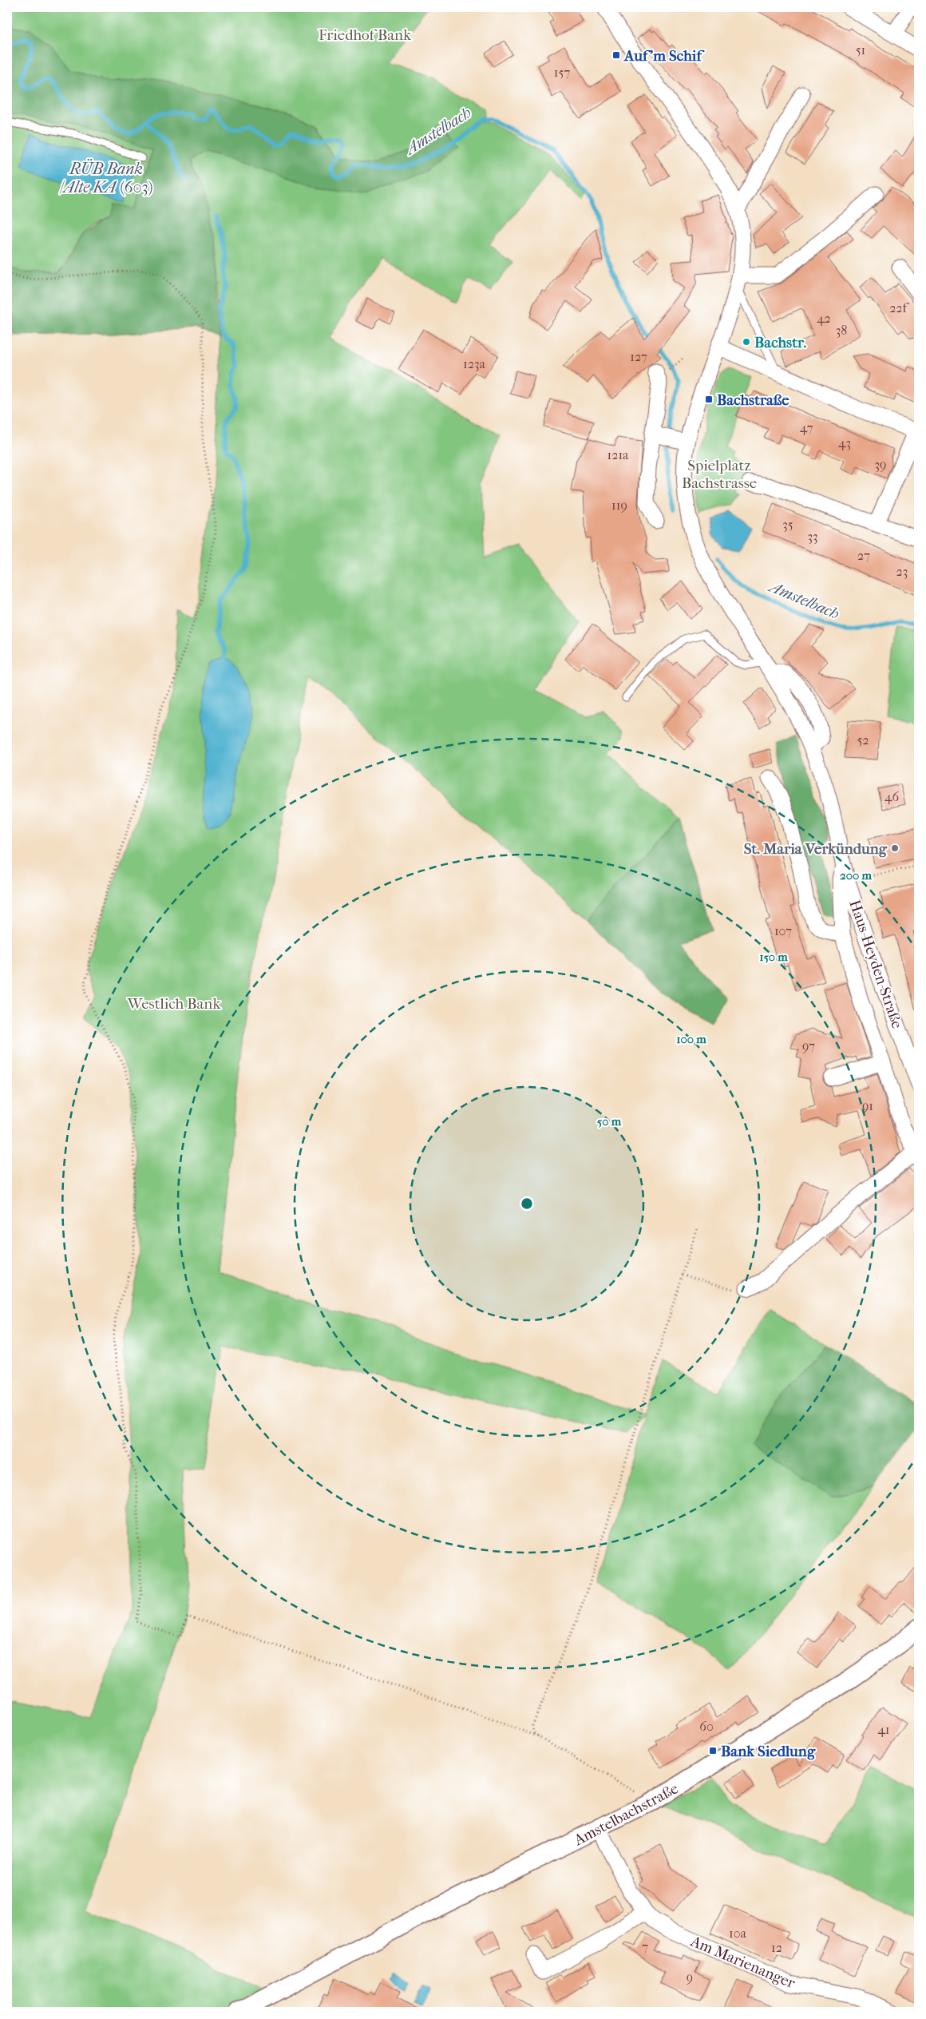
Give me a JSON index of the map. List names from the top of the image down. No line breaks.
{"streets":{"street":["Haus-Heyden-Straße","Amstelbachstraße","Am Marienanger"]},"crossings":[["Amstelbachstraße","Am Marienanger"]],"water":["Amstelbach","RÜB Bank /Alte KA (603)"],"parks":["Friedhof Bank","Spielplatz Bachstrasse","Westlich Bank"],"places":{"transit":["Auf'm Schif","Bachstraße","Bank Siedlung"],"other":["Bachstr.","St. Maria Verkündung"]},"house_numbers":["51","157","22f","42","38","127","123a","47","43","121a","39","119","35","33","27","23","52","46","107","97","91","60","41","10a","7","12","9"],"rings":["200 m","150 m","100 m","50 m"]}
